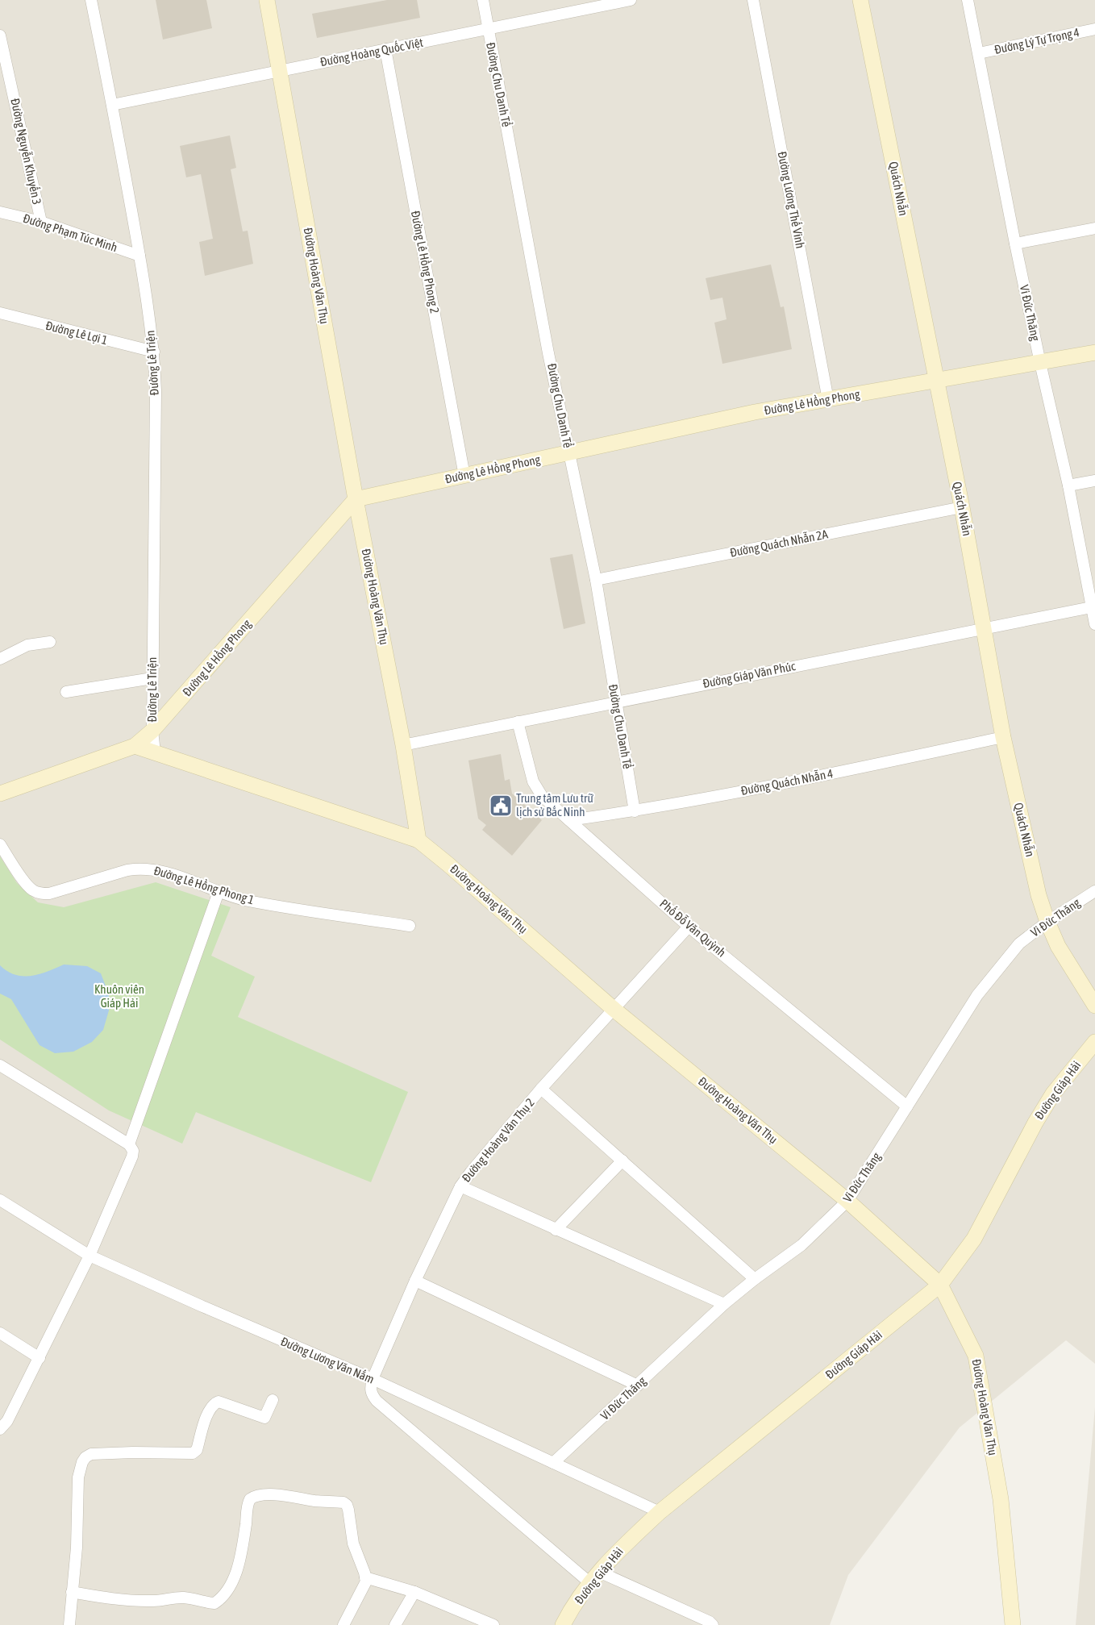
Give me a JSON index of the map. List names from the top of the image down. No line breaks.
{"streets":{"street":["Đường Lý Tự Trọng 4","Đường Hoàng Quốc Việt","Đường Chu Danh Tể","Đường Nguyễn Khuyến 3","Quách Nhẫn","Đường Lương Thế Vinh","Đường Phạm Túc Minh","Đường Lê Hồng Phong 2","Đường Hoàng Văn Thụ","Vi Đức Thăng","Đường Lê Lợi 1","Đường Lê Triện","Đường Lê Hồng Phong","Đường Quách Nhẫn 2A","Đường Giáp Văn Phúc","Đường Quách Nhẫn 4","Đường Lê Hồng Phong 1","Phố Đỗ Văn Quỳnh","Đường Giáp Hải","Đường Hoàng Văn Thụ 2","Đường Lương Văn Nắm"]},"crossings":[["Đường Lý Tự Trọng 4","Vi Đức Thăng"],["Đường Hoàng Quốc Việt","Đường Chu Danh Tể"],["Đường Hoàng Quốc Việt","Đường Lê Hồng Phong 2"],["Đường Hoàng Quốc Việt","Đường Hoàng Văn Thụ"],["Đường Hoàng Quốc Việt","Đường Lê Triện"],["Đường Chu Danh Tể","Đường Lê Hồng Phong"],["Đường Chu Danh Tể","Đường Quách Nhẫn 2A"],["Đường Chu Danh Tể","Đường Giáp Văn Phúc"],["Đường Chu Danh Tể","Đường Quách Nhẫn 4"],["Đường Nguyễn Khuyến 3","Đường Phạm Túc Minh"],["Quách Nhẫn","Vi Đức Thăng"],["Quách Nhẫn","Đường Lê Hồng Phong"],["Quách Nhẫn","Đường Quách Nhẫn 2A"],["Quách Nhẫn","Đường Giáp Văn Phúc"],["Quách Nhẫn","Đường Quách Nhẫn 4"],["Đường Lương Thế Vinh","Đường Lê Hồng Phong"],["Đường Phạm Túc Minh","Đường Lê Triện"],["Đường Lê Hồng Phong 2","Đường Lê Hồng Phong"],["Đường Hoàng Văn Thụ","Vi Đức Thăng"],["Đường Hoàng Văn Thụ","Đường Lê Hồng Phong"],["Đường Hoàng Văn Thụ","Đường Giáp Văn Phúc"],["Đường Hoàng Văn Thụ","Đường Giáp Hải"],["Đường Hoàng Văn Thụ","Đường Hoàng Văn Thụ 2"],["Vi Đức Thăng","Đường Lê Hồng Phong"],["Vi Đức Thăng","Đường Giáp Văn Phúc"],["Vi Đức Thăng","Phố Đỗ Văn Quỳnh"],["Vi Đức Thăng","Đường Lương Văn Nắm"],["Đường Lê Lợi 1","Đường Lê Triện"],["Đường Lê Triện","Đường Lê Hồng Phong"],["Đường Giáp Văn Phúc","Phố Đỗ Văn Quỳnh"],["Đường Quách Nhẫn 4","Phố Đỗ Văn Quỳnh"],["Phố Đỗ Văn Quỳnh","Đường Hoàng Văn Thụ 2"],["Đường Giáp Hải","Đường Lương Văn Nắm"],["Đường Hoàng Văn Thụ 2","Đường Lương Văn Nắm"]],"parks":["Khuôn viên Giáp Hải"],"places":{"public building":["Trung tâm Lưu trữ lịch sử Bắc Ninh"]}}
